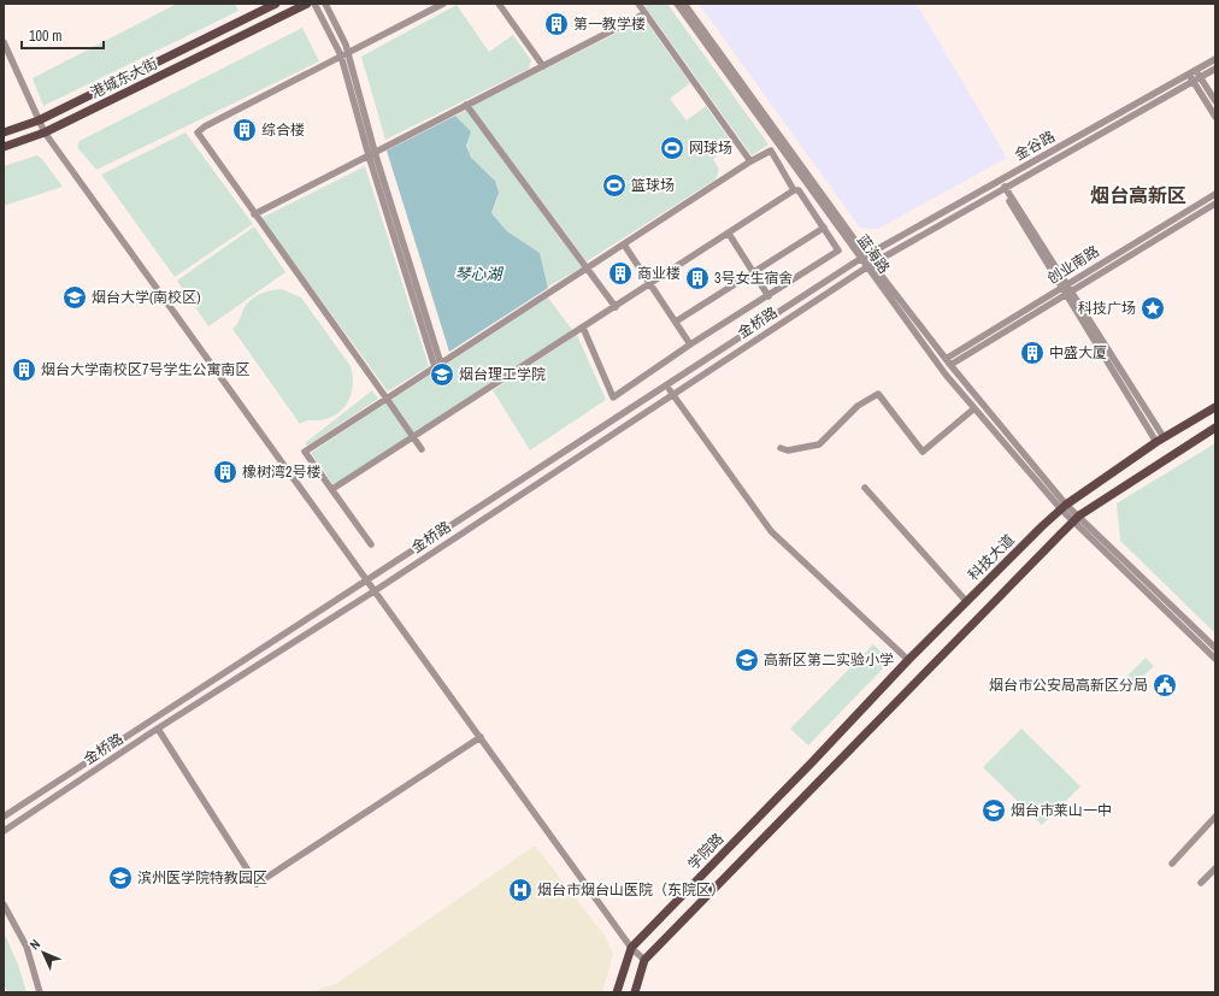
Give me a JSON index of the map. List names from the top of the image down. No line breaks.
{"streets":{"main road":["港城东大街","科技大道","学院路"],"street":["金谷路","蓝海路","创业南路","金桥路"]},"crossings":[["金谷路","蓝海路"],["金谷路","金桥路"],["蓝海路","创业南路"],["蓝海路","金桥路"],["蓝海路","科技大道"],["科技大道","学院路"]],"districts":["烟台高新区"],"water":["琴心湖"],"places":{"building":["第一教学楼","综合楼","商业楼","3号女生宿舍","中盛大厦","烟台大学南校区7号学生公寓南区","橡树湾2号楼"],"sports":["网球场","篮球场"],"school or university":["烟台大学(南校区)","烟台理工学院","高新区第二实验小学","烟台市莱山一中","滨州医学院特教园区"],"place":["科技广场"],"public building":["烟台市公安局高新区分局"],"hospital":["烟台市烟台山医院（东院区）"]},"scale_bar":"100 m","north":"top left"}
